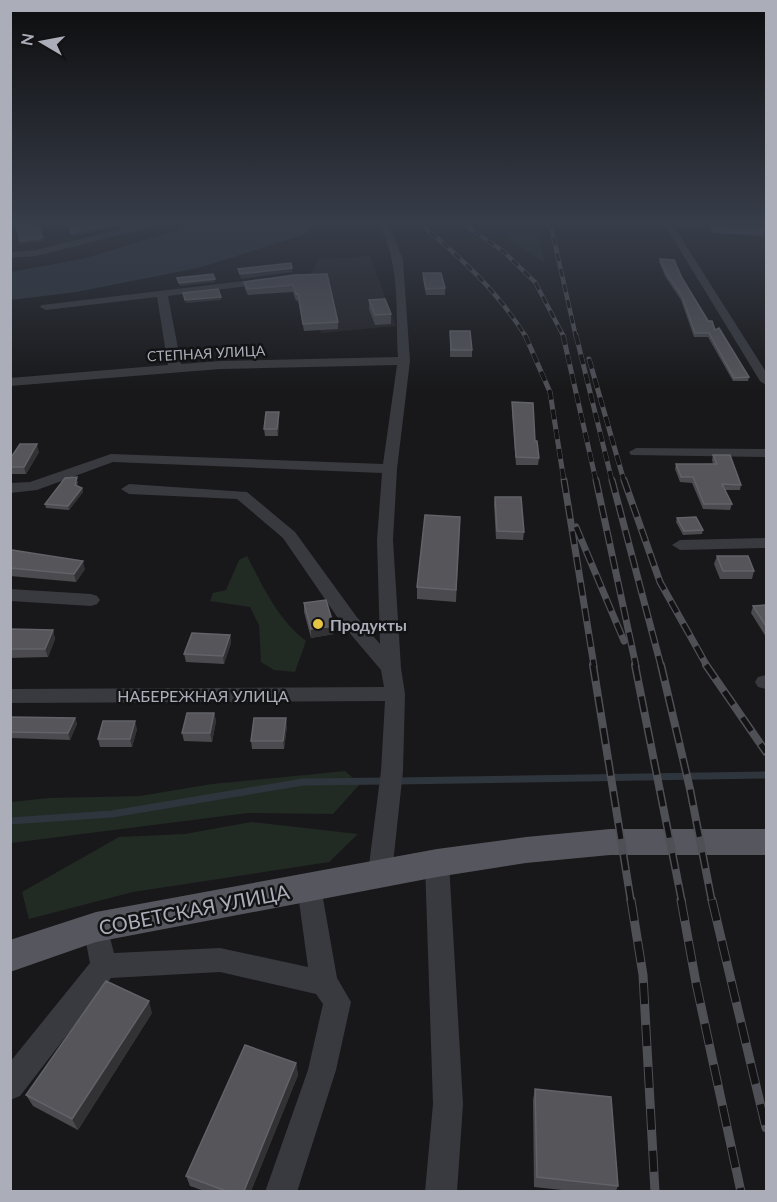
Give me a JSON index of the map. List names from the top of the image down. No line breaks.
{"streets":{"main road":["СОВЕТСКАЯ УЛИЦА"],"street":["СТЕПНАЯ УЛИЦА","НАБЕРЕЖНАЯ УЛИЦА"]},"places":["Продукты"],"north":"left"}
